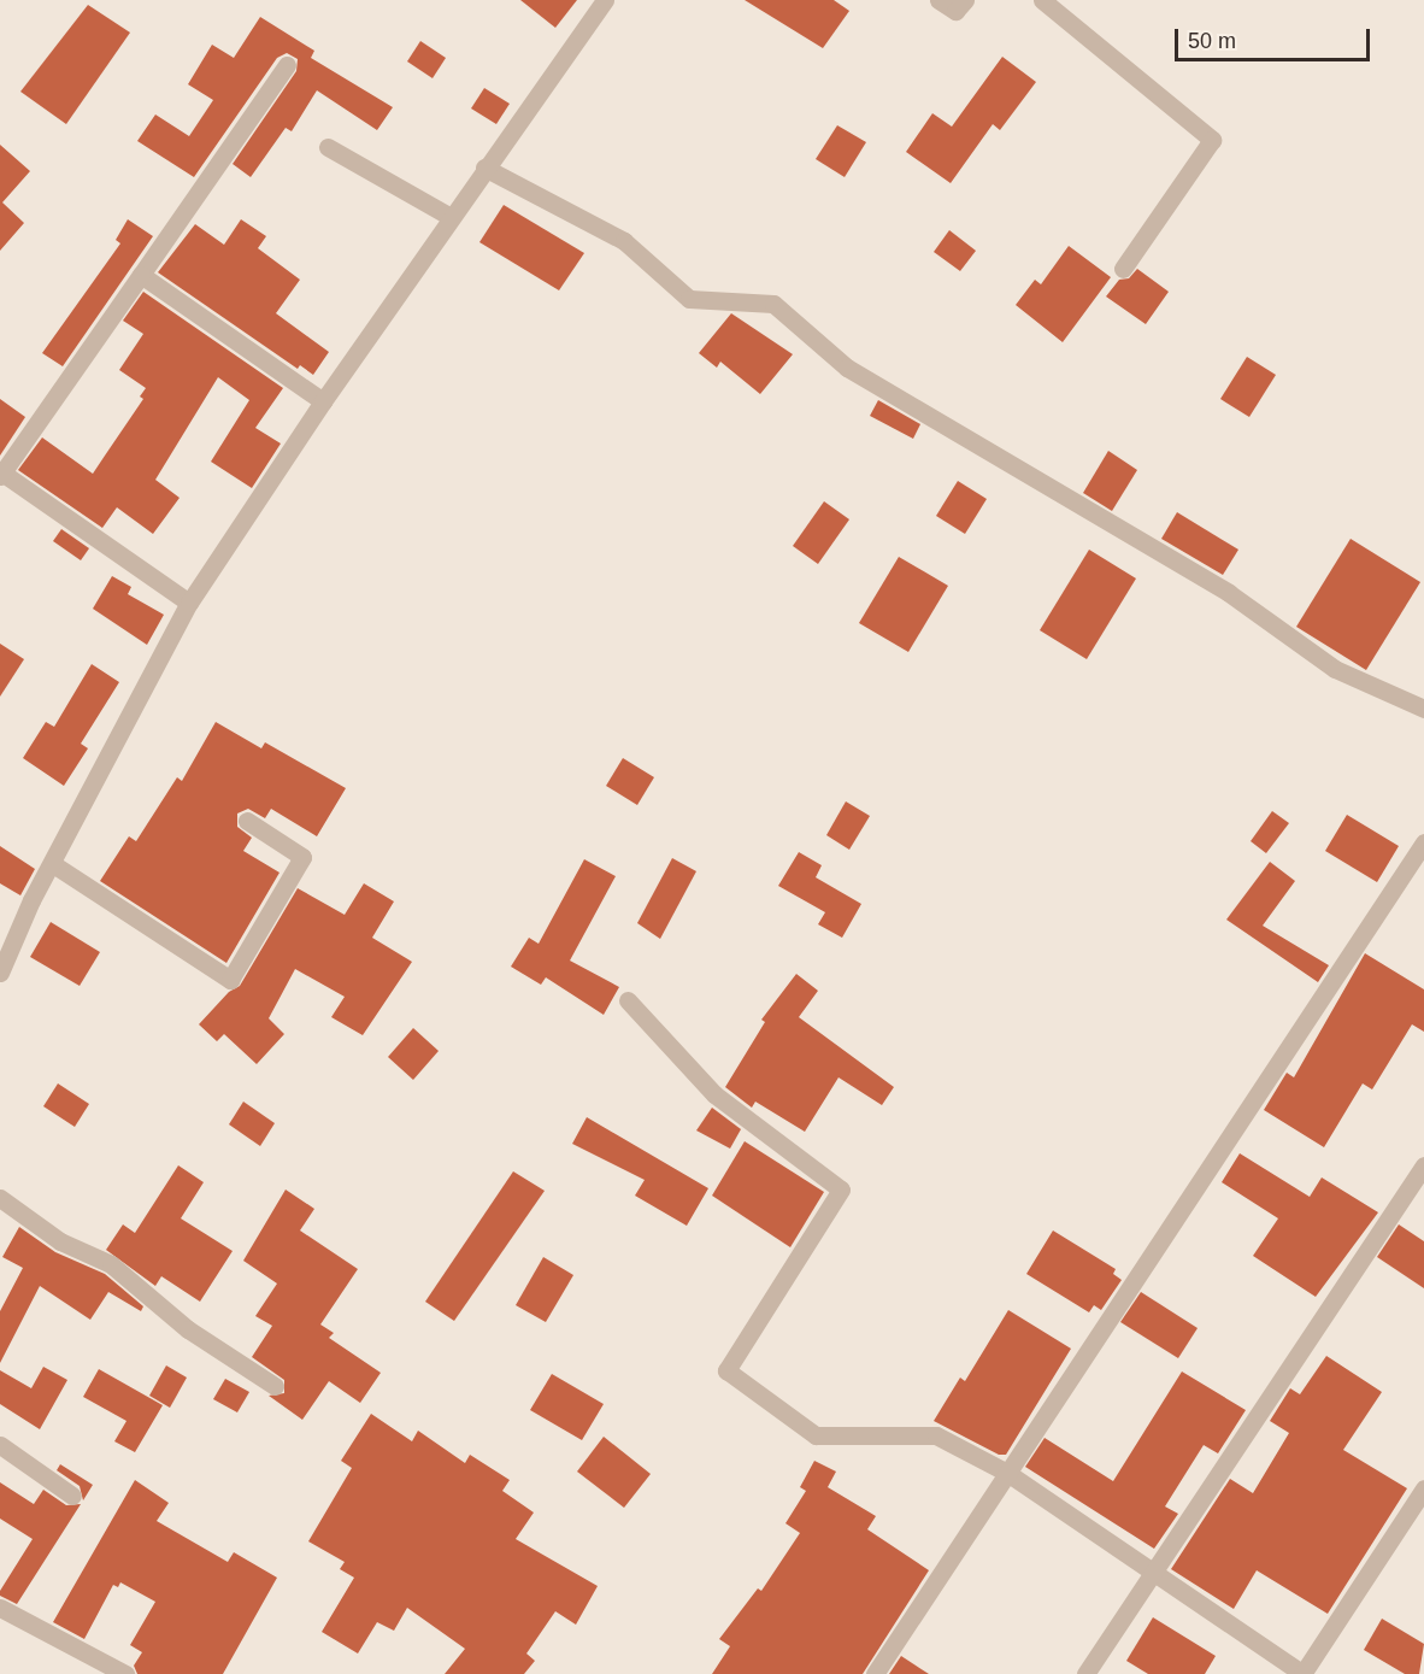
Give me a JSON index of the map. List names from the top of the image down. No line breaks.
{"scale_bar":"50 m"}
